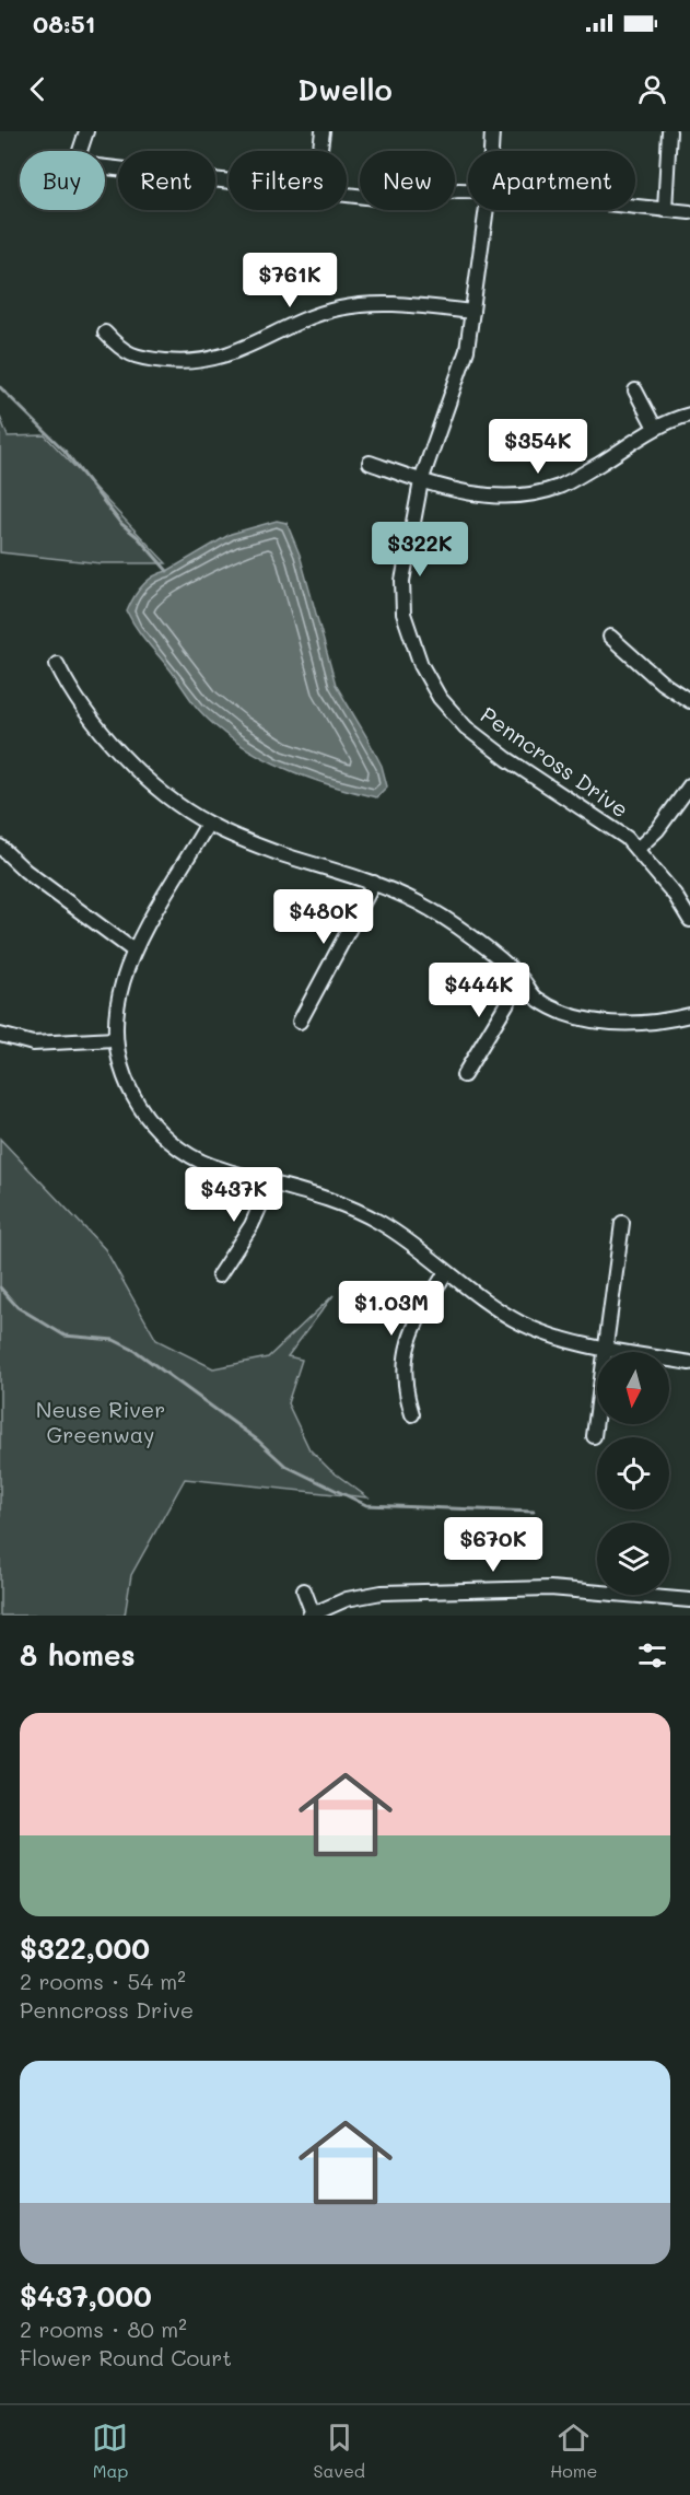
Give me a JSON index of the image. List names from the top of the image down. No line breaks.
{"streets":{"street":["Penncross Drive"]},"parks":["Neuse River Greenway"],"north":"bottom","page":{"status":"08:51","header":"Dwello","chip":["Buy","Rent","Filters","New","Apartment"],"price":["$761K","$354K","$322K","$480K","$444K","$437K","$1.03M","$670K"],"heading":"8 homes","list":[{"name":"$322,000","note":"2 rooms · 54 m² · Penncross Drive"},{"name":"$437,000","note":"2 rooms · 80 m² · Flower Round Court"}],"tabs":["Map","Saved","Home"]}}
